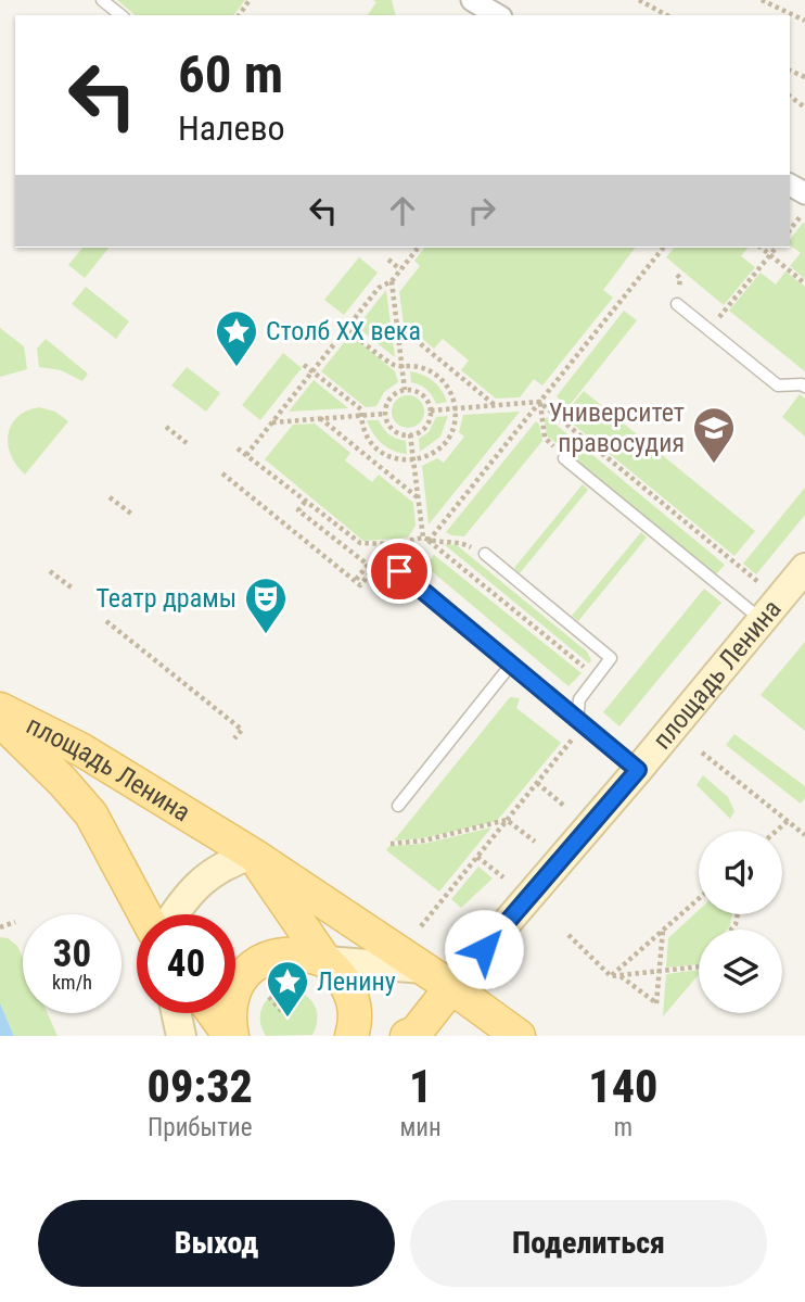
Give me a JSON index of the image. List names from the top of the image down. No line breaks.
{"streets":{"main road":["площадь Ленина"]},"places":{"place":["Столб XX века","Ленину"],"school or university":["Университет правосудия"],"theatre":["Театр драмы"]},"page":{"turn":["60 m","Налево"],"speed":"30 km/h","limit":"40","eta":["09:32","Прибытие","1","мин","140","m"],"buttons":["Выход","Поделиться"]}}
